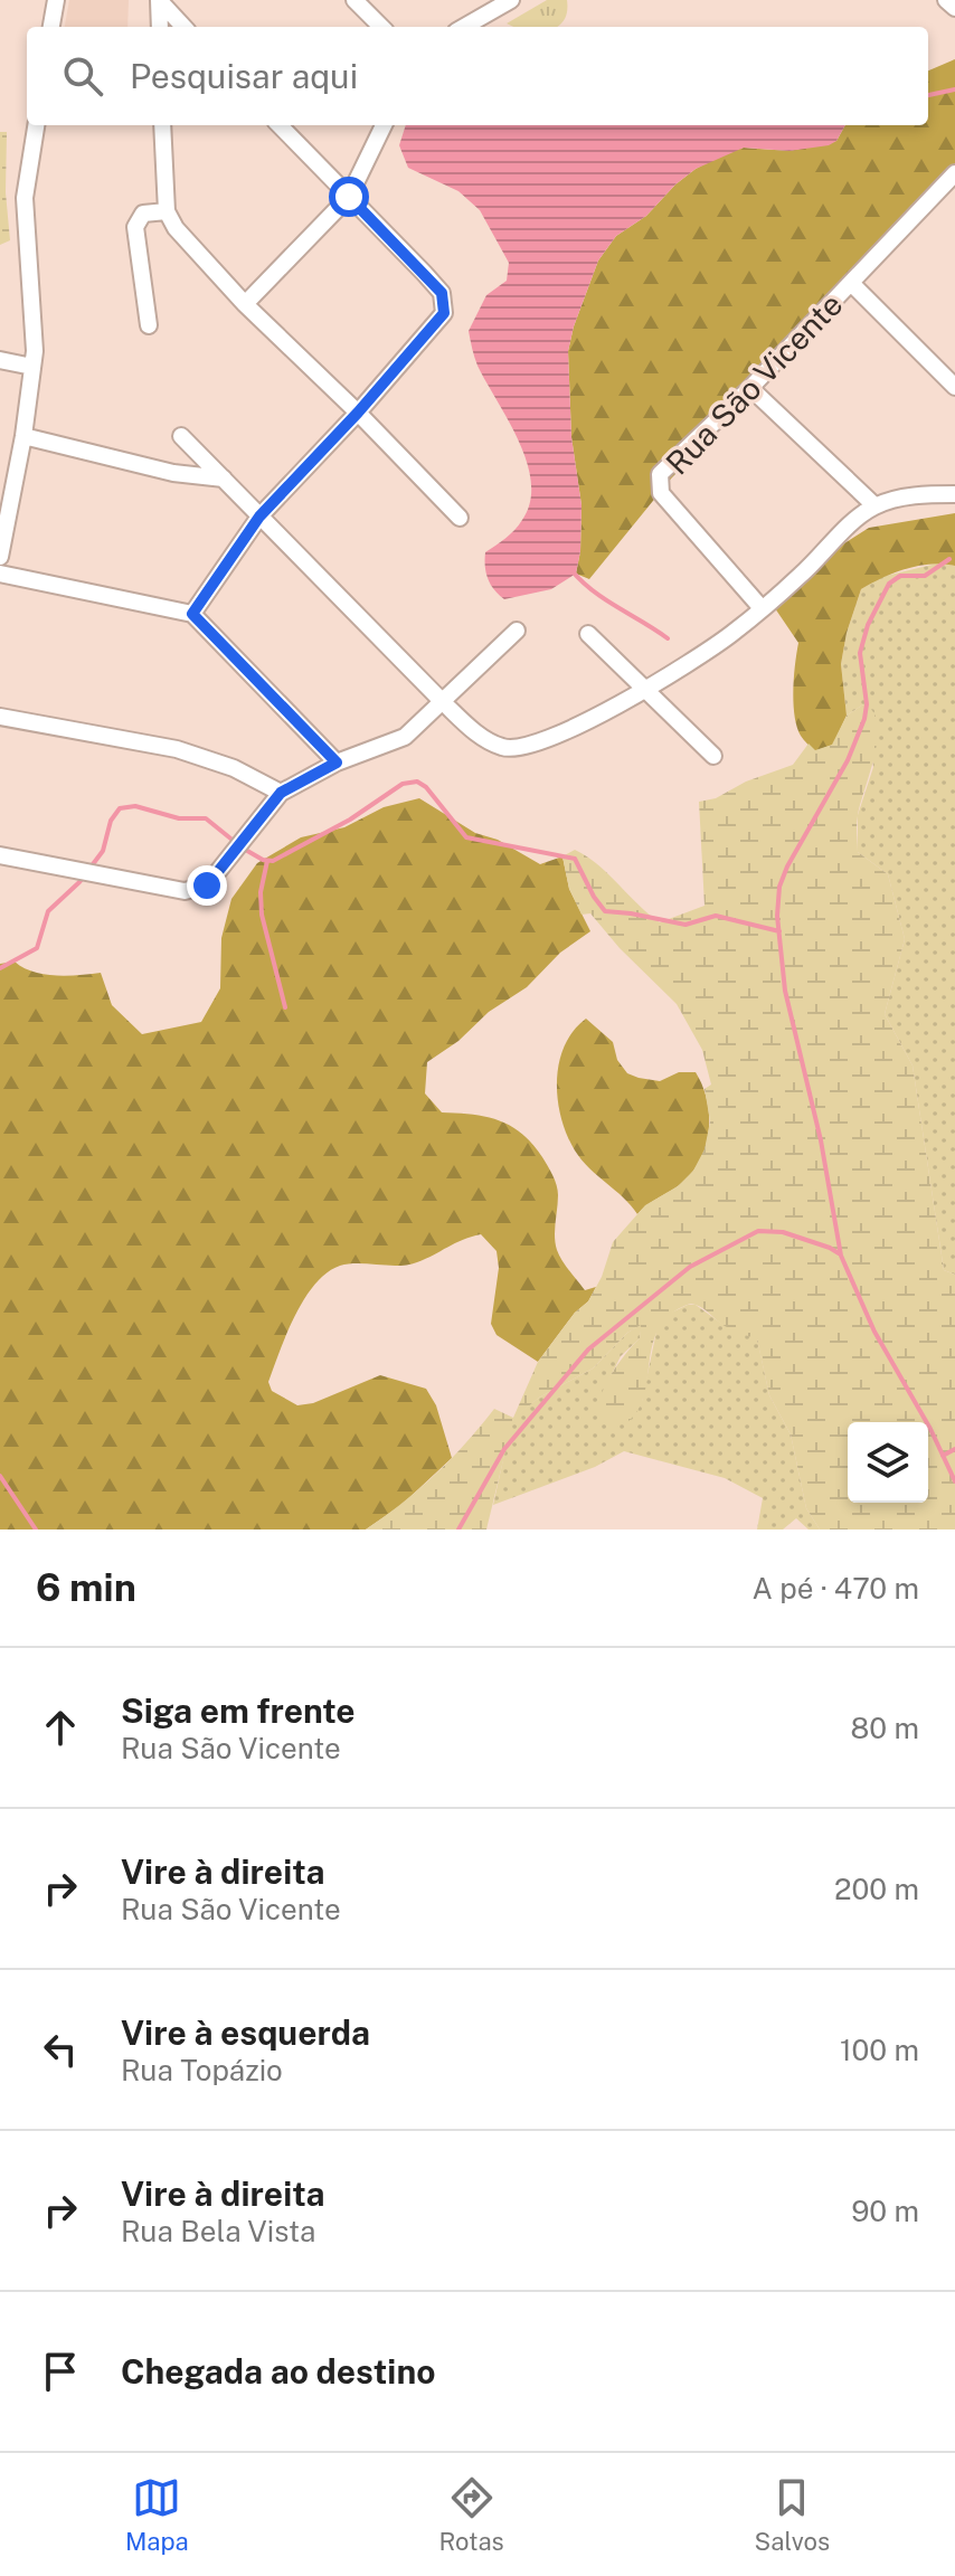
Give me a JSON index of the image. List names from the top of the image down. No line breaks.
{"streets":{"street":["Rua São Vicente"]},"page":{"search":"Pesquisar aqui","heading":["6 min","A pé · 470 m"],"list":[["Siga em frente","Rua São Vicente","80 m"],["Vire à direita","Rua São Vicente","200 m"],["Vire à esquerda","Rua Topázio","100 m"],["Vire à direita","Rua Bela Vista","90 m"],"Chegada ao destino"],"nav":["Mapa","Rotas","Salvos"]}}
